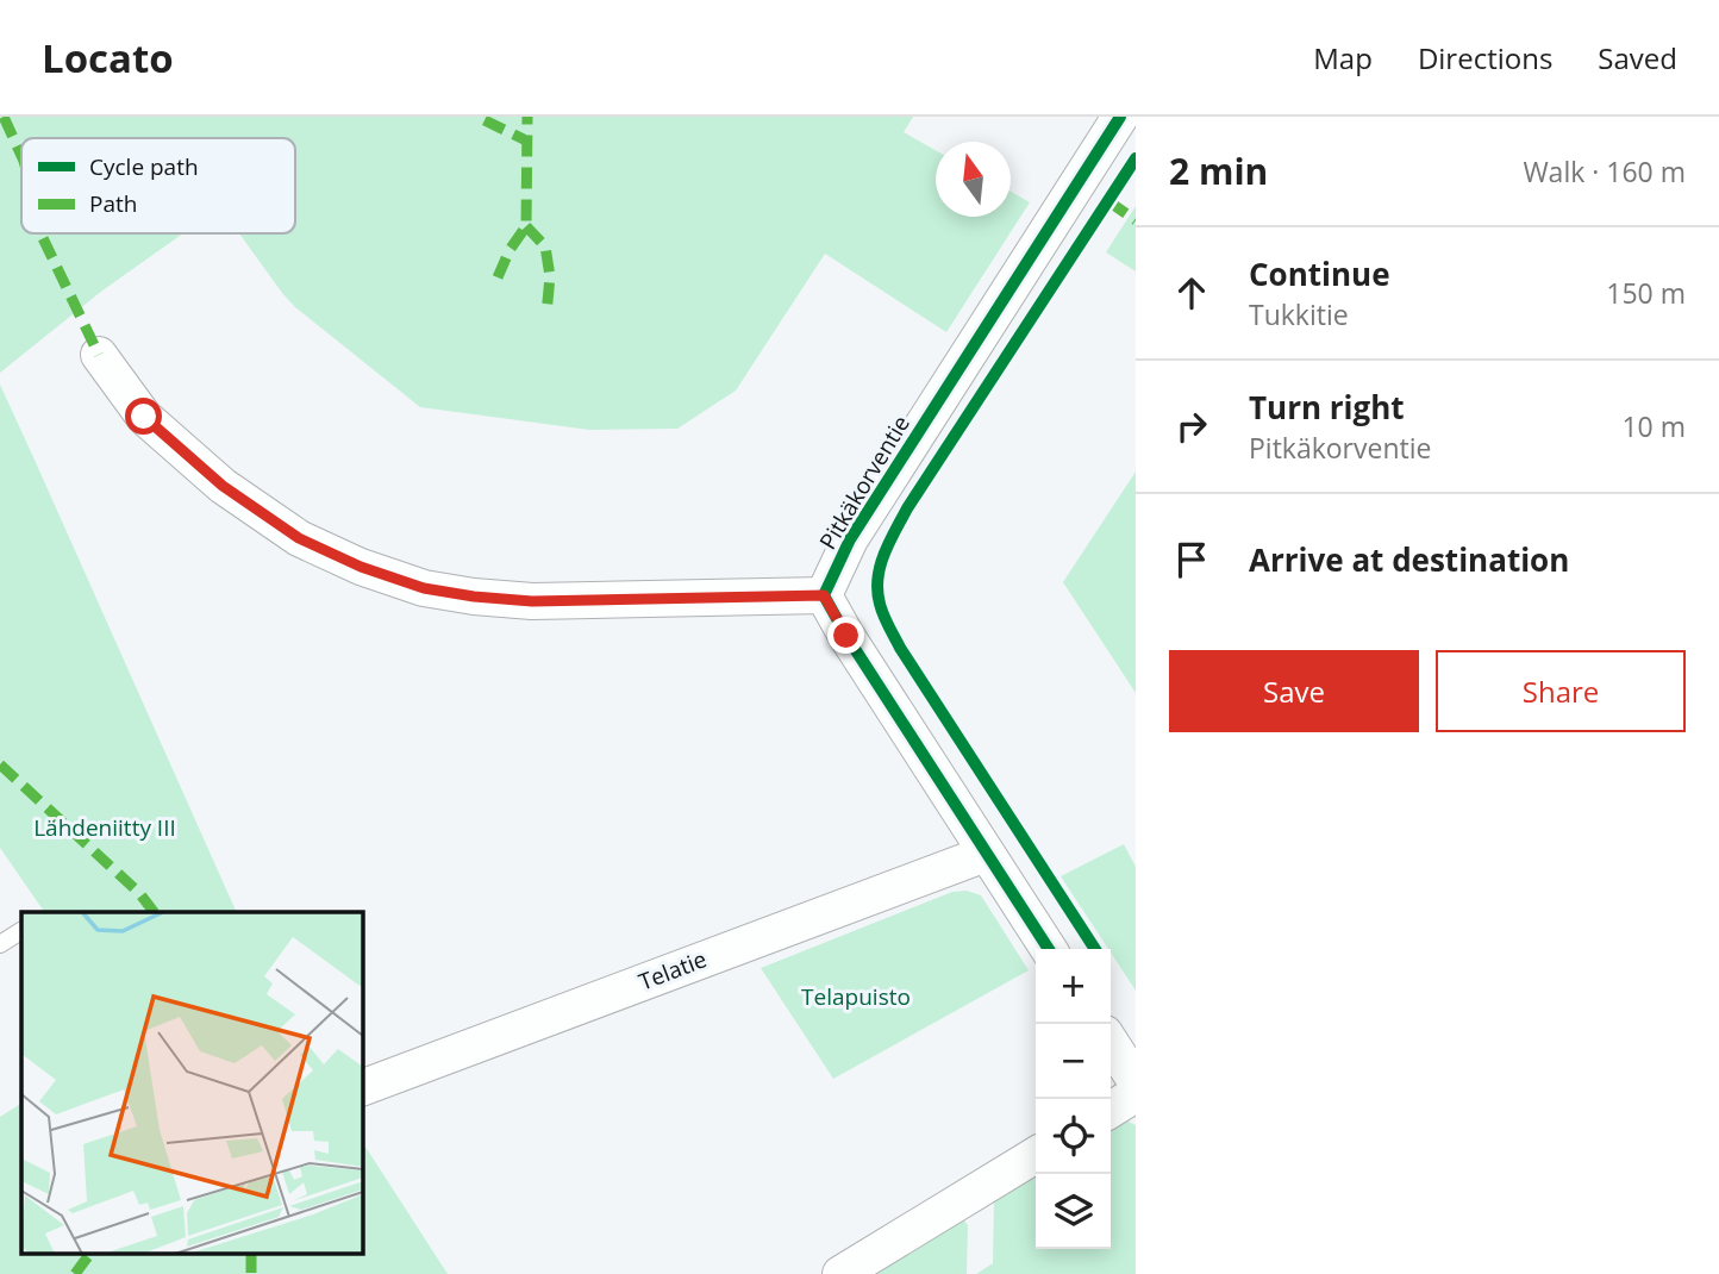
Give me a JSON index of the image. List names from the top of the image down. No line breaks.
{"streets":{"street":["Pitkäkorventie","Telatie"]},"parks":["Lähdeniitty III","Telapuisto"],"legend":["Cycle path","Path"],"north":"top","page":{"header":"Locato","nav":["Map","Directions","Saved"],"heading":["2 min","Walk · 160 m"],"list":[["Continue","Tukkitie","150 m"],["Turn right","Pitkäkorventie","10 m"],"Arrive at destination"],"buttons":["Save","Share"],"map_buttons":["+","−"]}}
